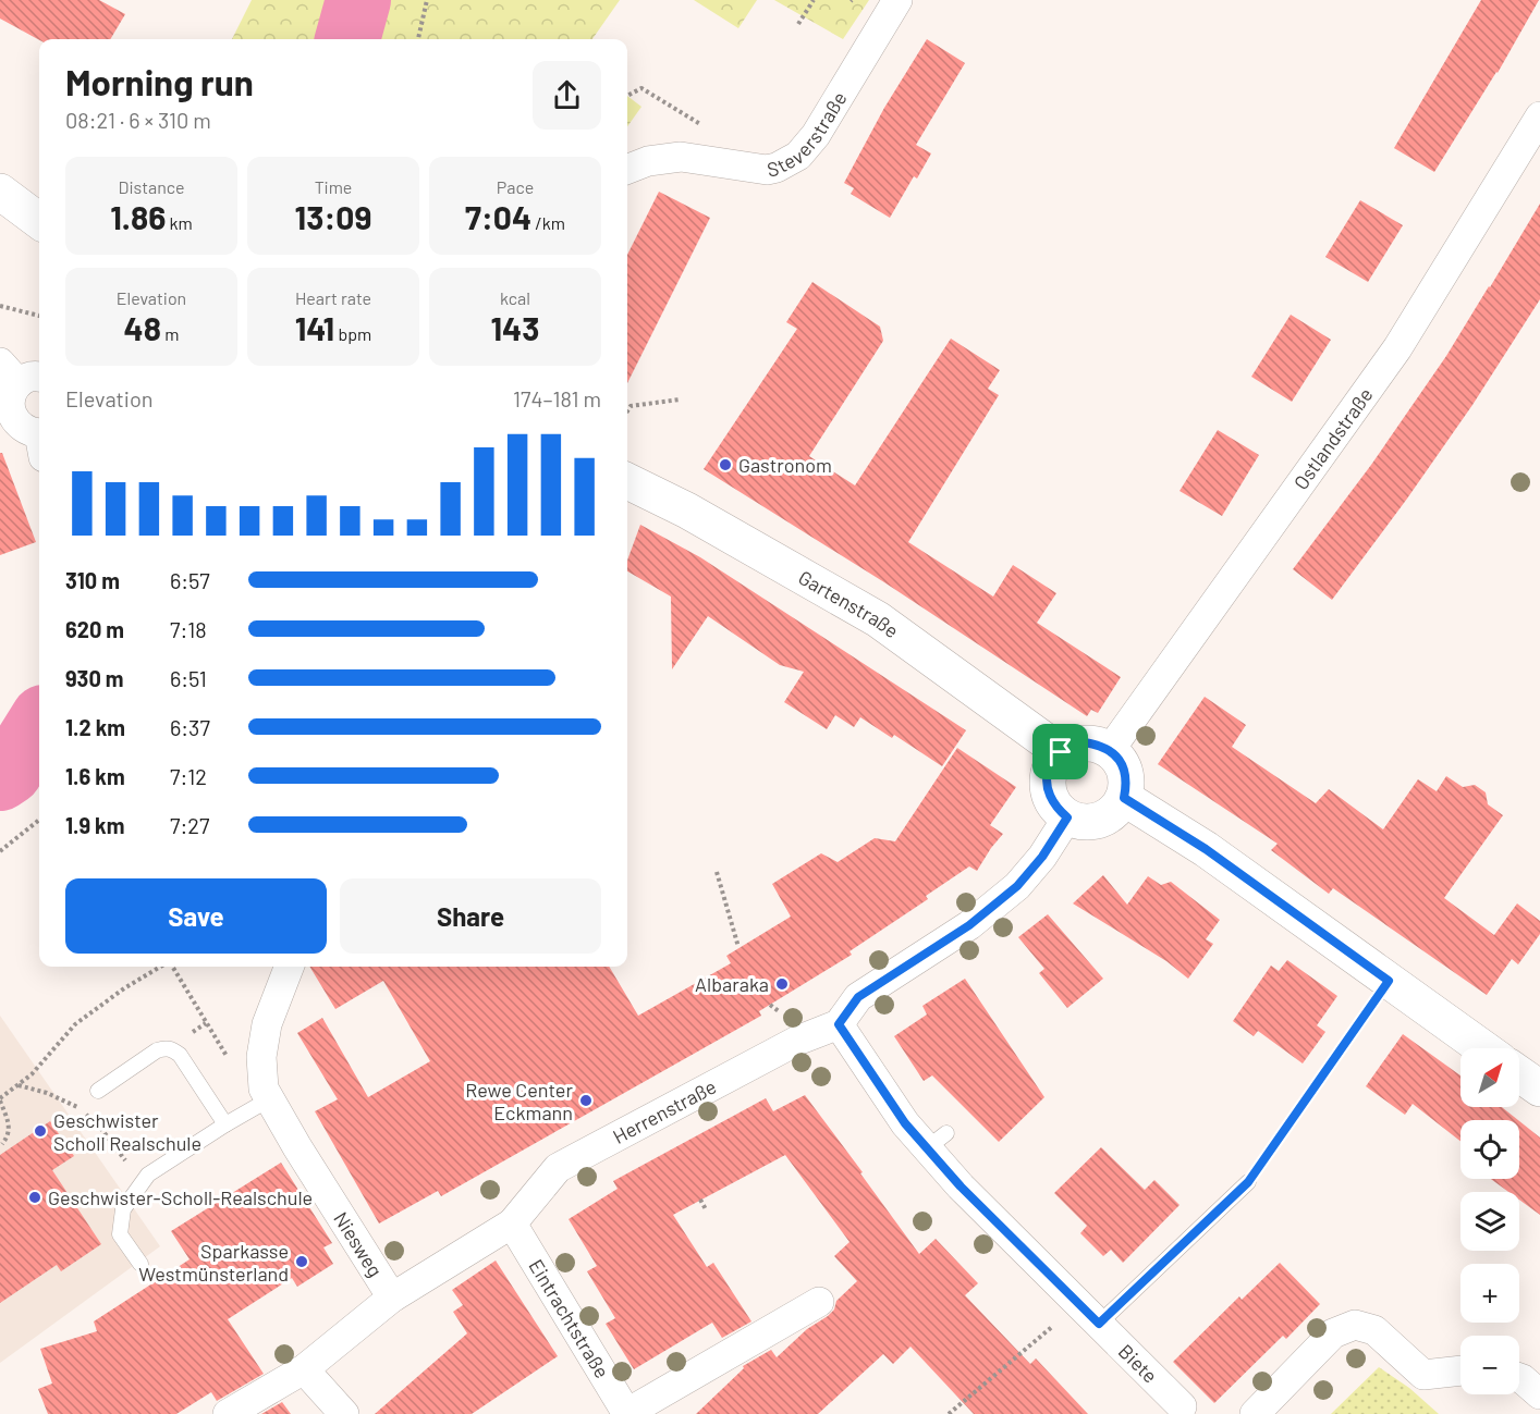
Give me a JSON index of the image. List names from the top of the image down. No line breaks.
{"streets":{"street":["Steverstraße","Ostlandstraße","Gartenstraße","Herrenstraße","Niesweg","Eintrachtstraße","Biete"]},"crossings":[["Ostlandstraße","Gartenstraße"],["Herrenstraße","Niesweg"],["Herrenstraße","Eintrachtstraße"],["Herrenstraße","Biete"]],"places":["Gastronom","Albaraka","Rewe Center Eckmann","Geschwister Scholl Realschule","Geschwister-Scholl-Realschule","Sparkasse Westmünsterland"],"north":"top right","page":{"heading":["Morning run","08:21 · 6 × 310 m"],"stats":[["Distance","1.86 km"],["Time","13:09"],["Pace","7:04 /km"],["Elevation","48 m"],["Heart rate","141 bpm"],["kcal","143"]],"chart":["Elevation","174–181 m"],"list":[{"name":"310 m","note":"6:57"},{"name":"620 m","note":"7:18"},{"name":"930 m","note":"6:51"},{"name":"1.2 km","note":"6:37"},{"name":"1.6 km","note":"7:12"},{"name":"1.9 km","note":"7:27"}],"buttons":["Save","Share"],"map_buttons":["+","−"]}}
